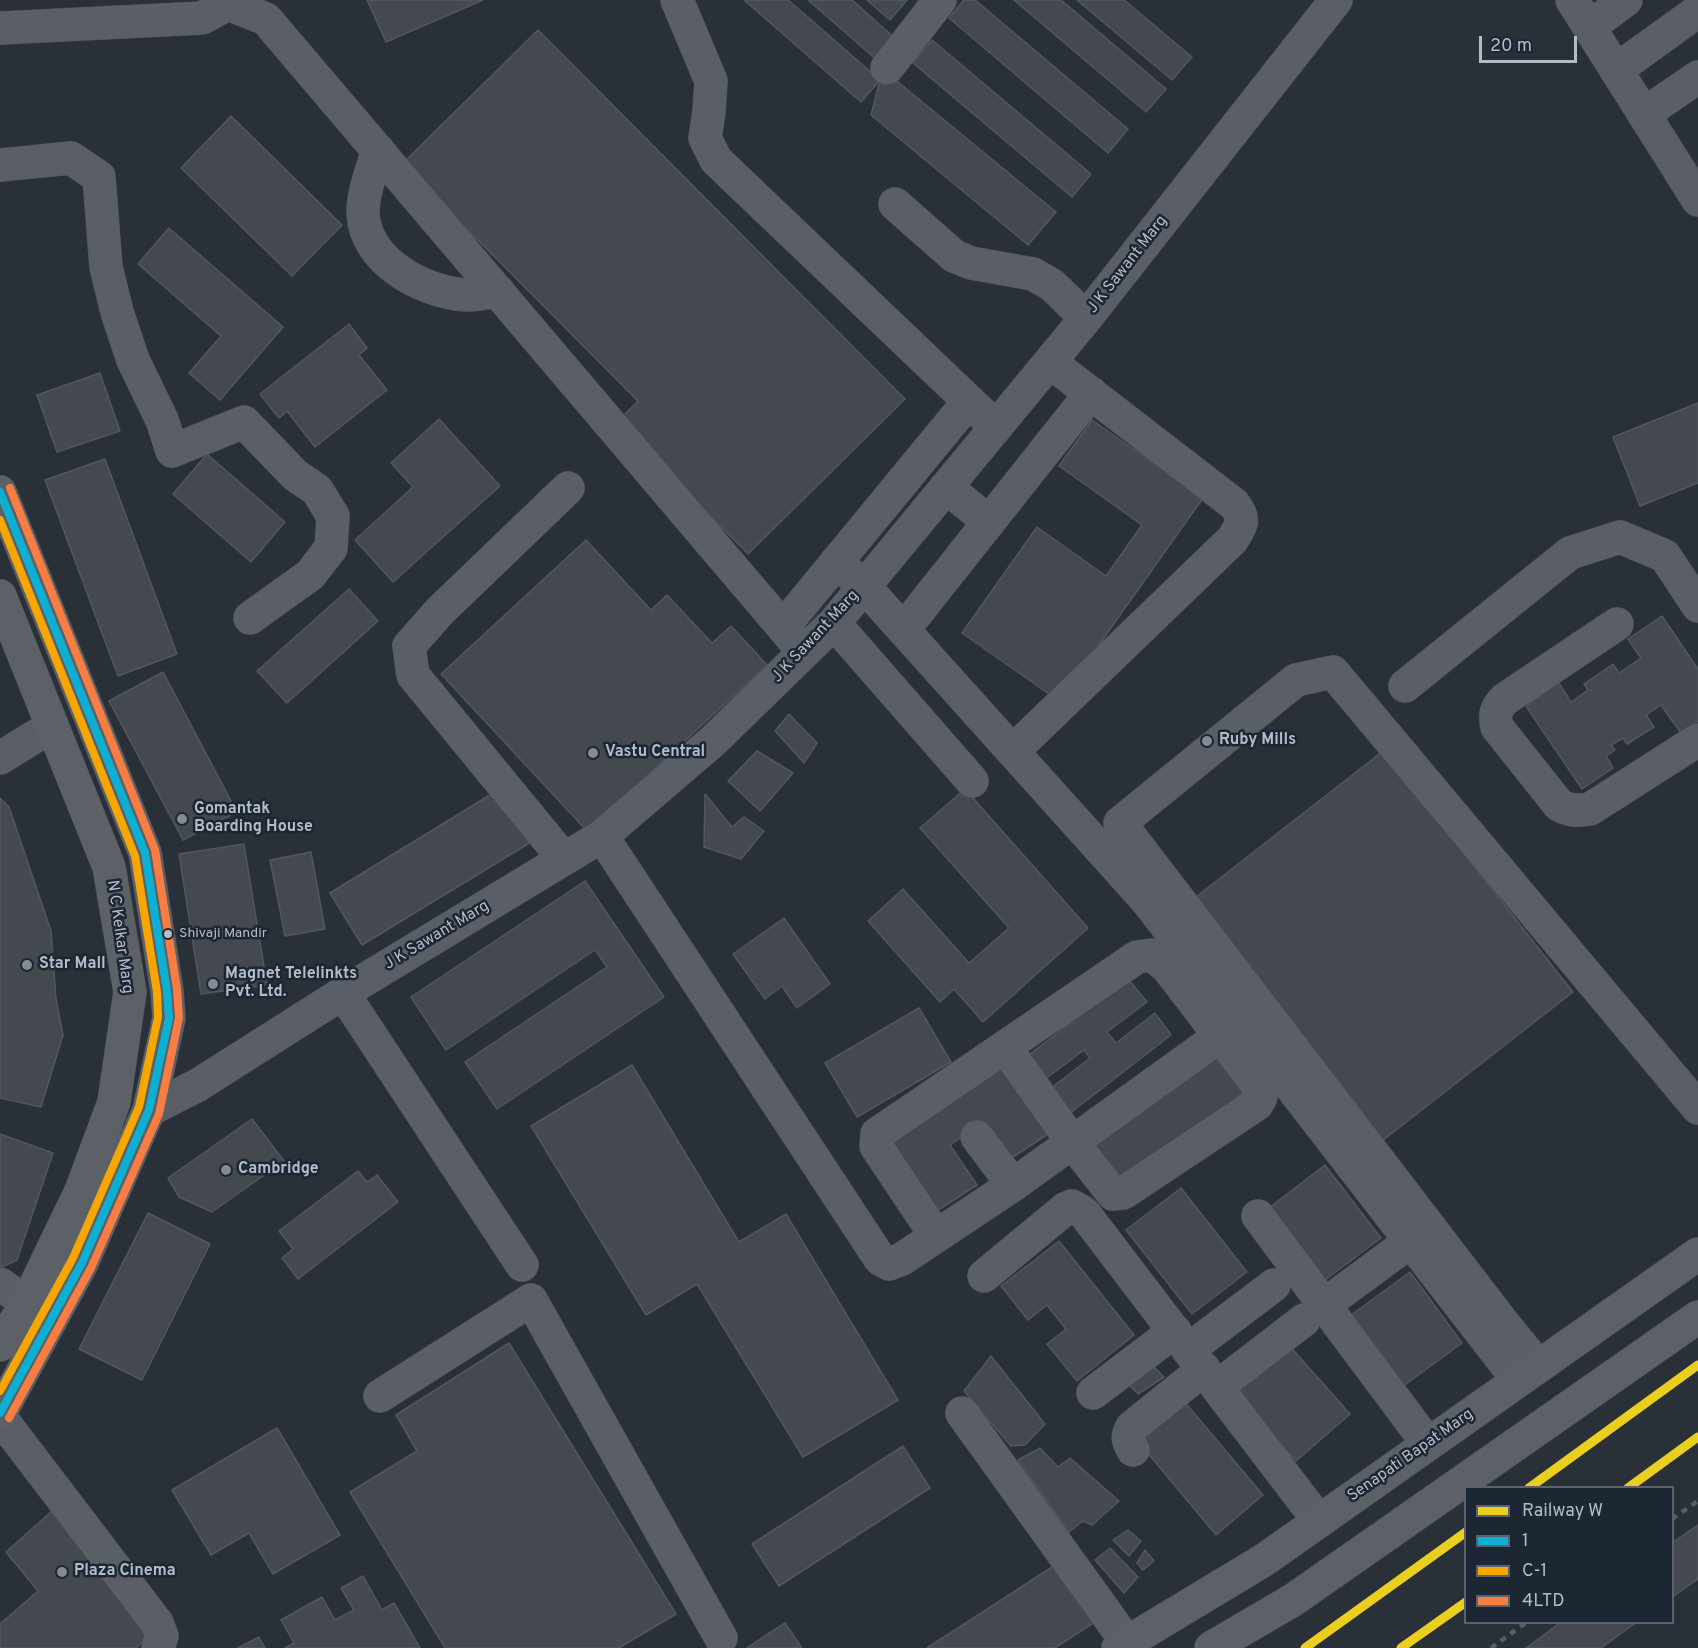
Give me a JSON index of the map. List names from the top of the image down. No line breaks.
{"streets":{"main road":["N C Kelkar Marg","Senapati Bapat Marg"],"street":["J K Sawant Marg"]},"places":["Ruby Mills","Vastu Central","Gomantak Boarding House","Shivaji Mandir","Star Mall","Magnet Telelinkts Pvt. Ltd.","Cambridge","Plaza Cinema"],"lines":["transit line 4LTD","transit line 1","transit line C-1","rail line W"],"legend":["Railway W","1","C-1","4LTD"],"scale_bar":"20 m"}
